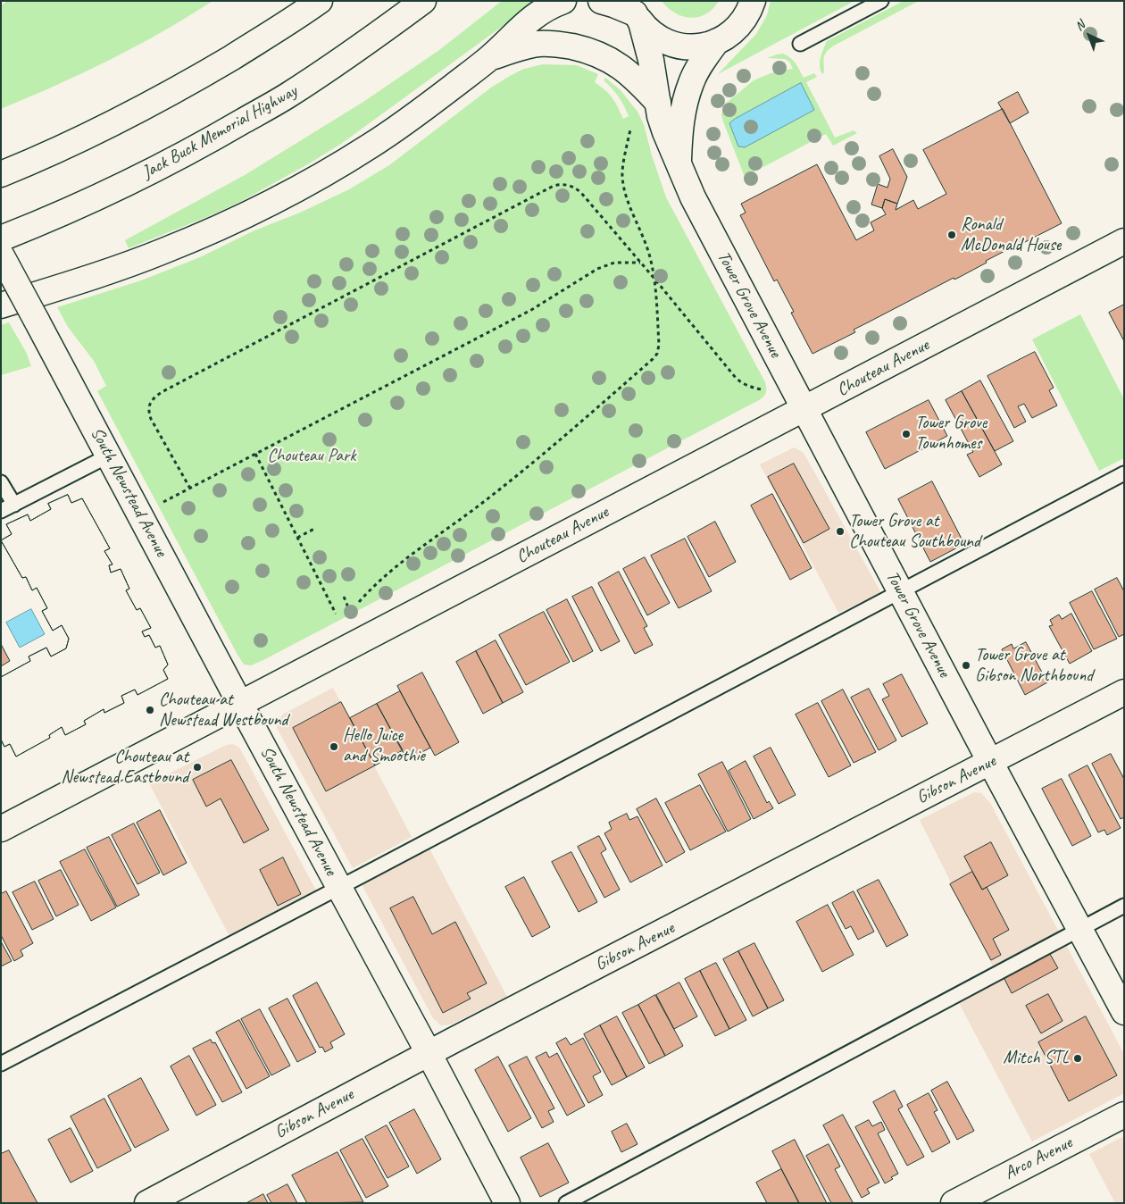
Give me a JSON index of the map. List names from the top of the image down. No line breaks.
{"streets":{"main road":["Jack Buck Memorial Highway","Tower Grove Avenue","Chouteau Avenue","South Newstead Avenue","Gibson Avenue","Arco Avenue"]},"crossings":[["Tower Grove Avenue","Chouteau Avenue"],["Tower Grove Avenue","Gibson Avenue"],["Chouteau Avenue","South Newstead Avenue"],["South Newstead Avenue","Gibson Avenue"]],"parks":["Chouteau Park"],"places":["Ronald McDonald House","Tower Grove Townhomes","Tower Grove at Chouteau Southbound","Tower Grove at Gibson Northbound","Chouteau at Newstead Westbound","Hello Juice and Smoothie","Chouteau at Newstead Eastbound","Mitch STL"],"north":"top left"}
